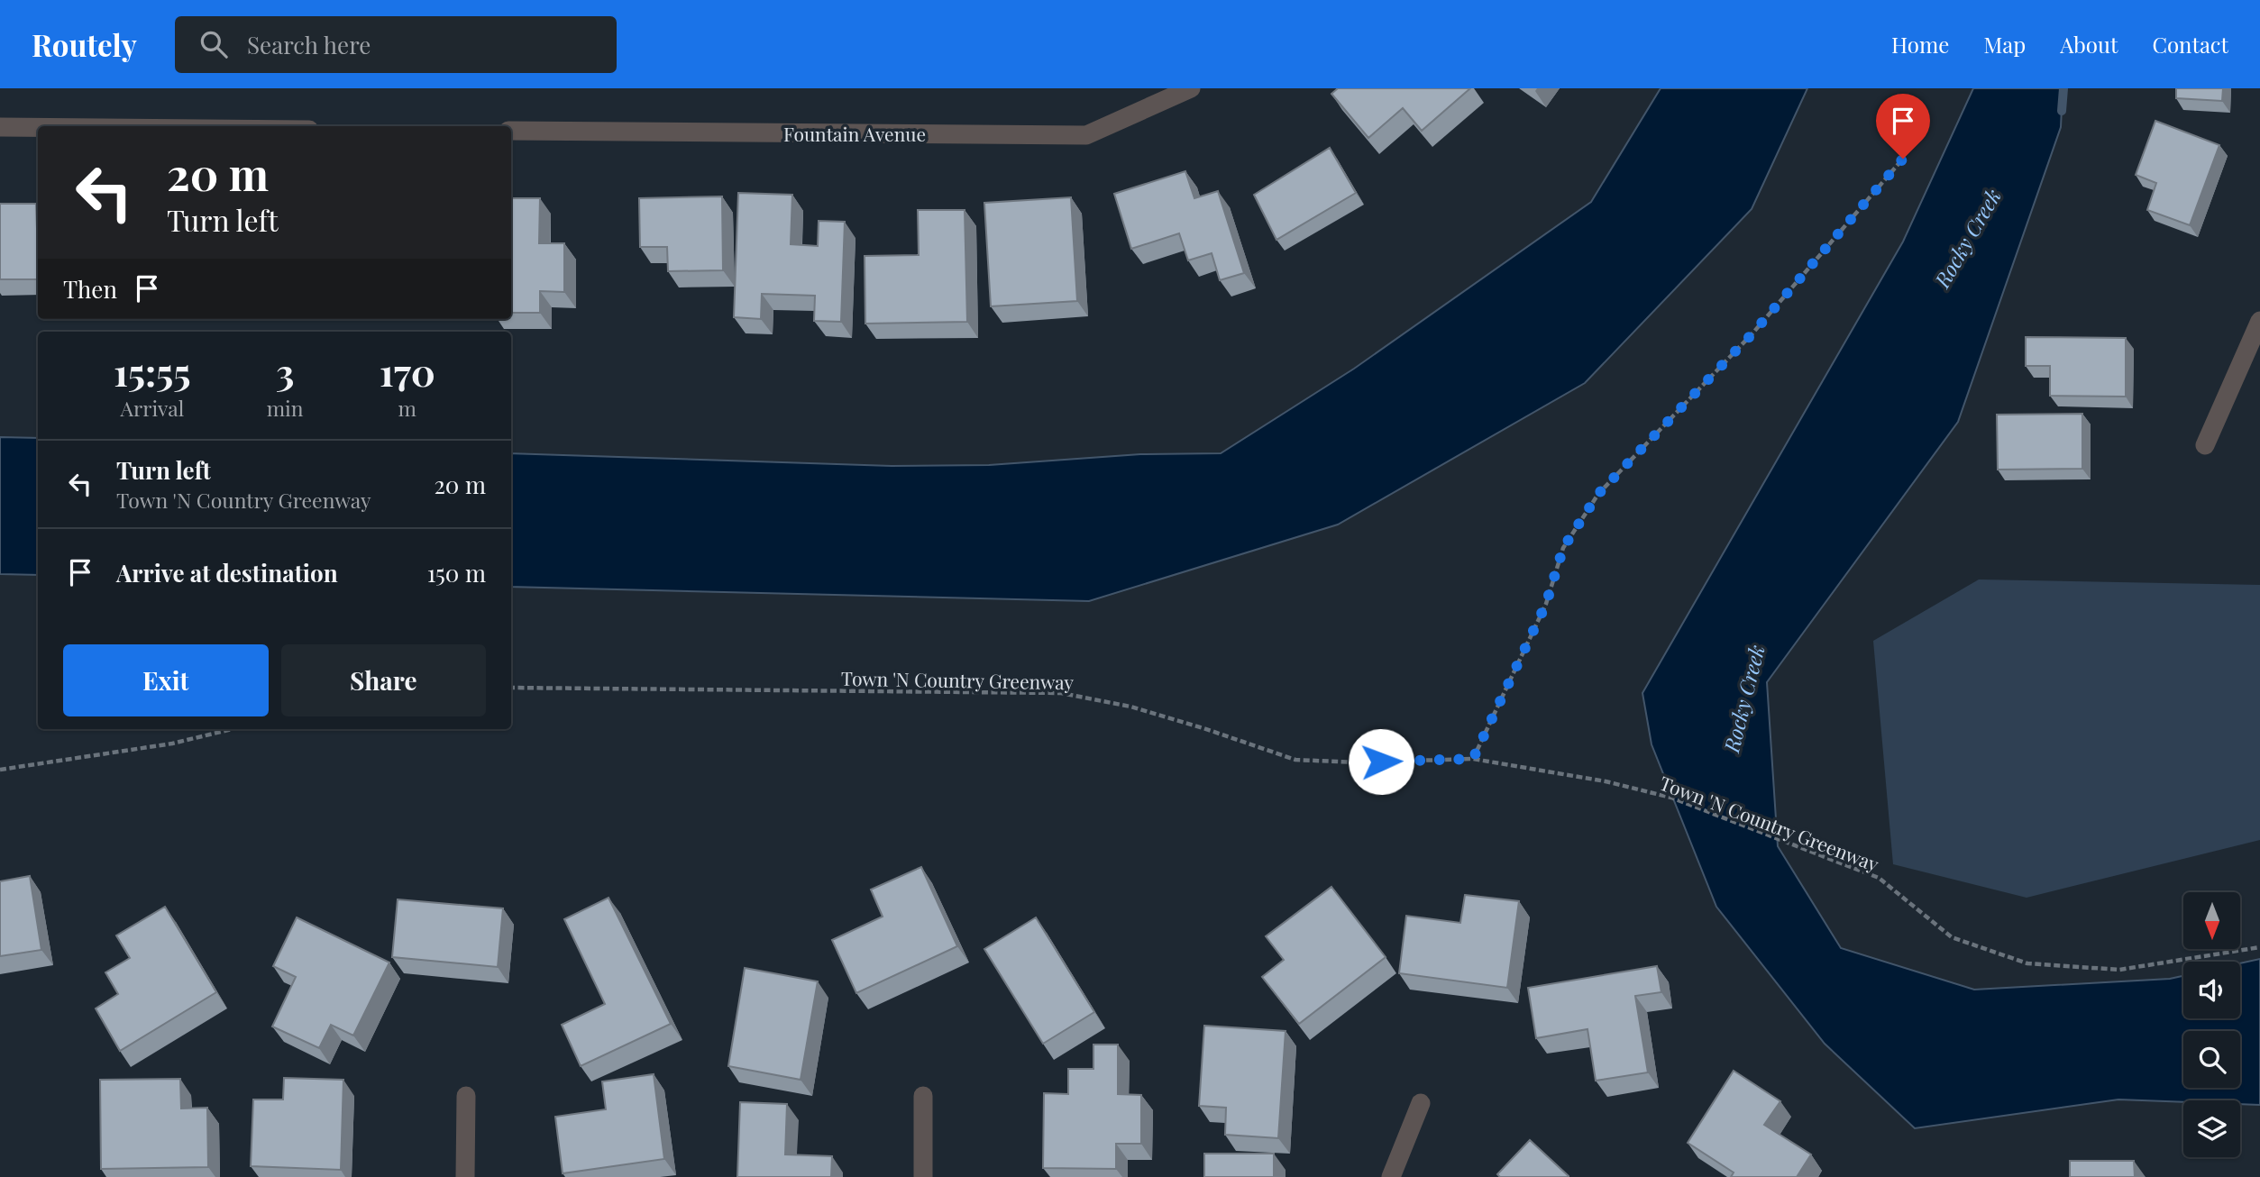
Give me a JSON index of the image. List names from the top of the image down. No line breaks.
{"streets":{"street":["Fountain Avenue"],"path":["Town 'N Country Greenway"]},"water":["Rocky Creek"],"north":"bottom","page":{"header":"Routely","search":"Search here","nav":["Home","Map","About","Contact"],"turn":["20 m","Turn left"],"then":"Then","eta":["15:55","Arrival","3","min","170","m"],"list":[{"name":"Turn left","note":"Town 'N Country Greenway","value":"20 m"},{"name":"Arrive at destination","value":"150 m"}],"buttons":["Exit","Share"]}}
